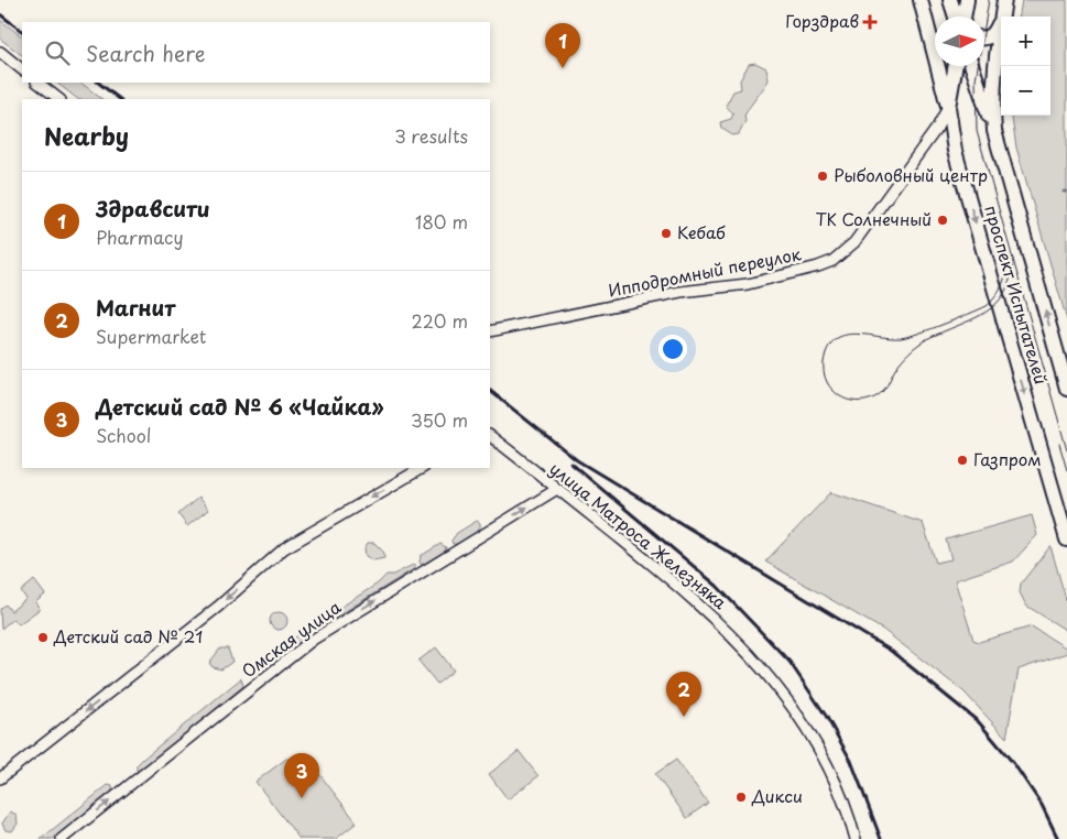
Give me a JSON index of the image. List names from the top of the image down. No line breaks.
{"streets":{"main road":["проспект Испытателей"],"street":["Ипподромный переулок","улица Матроса Железняка","Омская улица"]},"crossings":[["Ипподромный переулок","проспект Испытателей"],["улица Матроса Железняка","Омская улица"]],"places":{"health":["Горздрав"],"other":["Рыболовный центр","ТК Солнечный","Кебаб","Газпром","Детский сад № 21","Дикси"]},"north":"right","page":{"map_buttons":["+","−"],"search":"Search here","pins":["1","2","3"],"heading":["Nearby","3 results"],"list":[{"mark":"1","name":"Здравсити","note":"Pharmacy","value":"180 m"},{"mark":"2","name":"Магнит","note":"Supermarket","value":"220 m"},{"mark":"3","name":"Детский сад № 6 «Чайка»","note":"School","value":"350 m"}]}}
